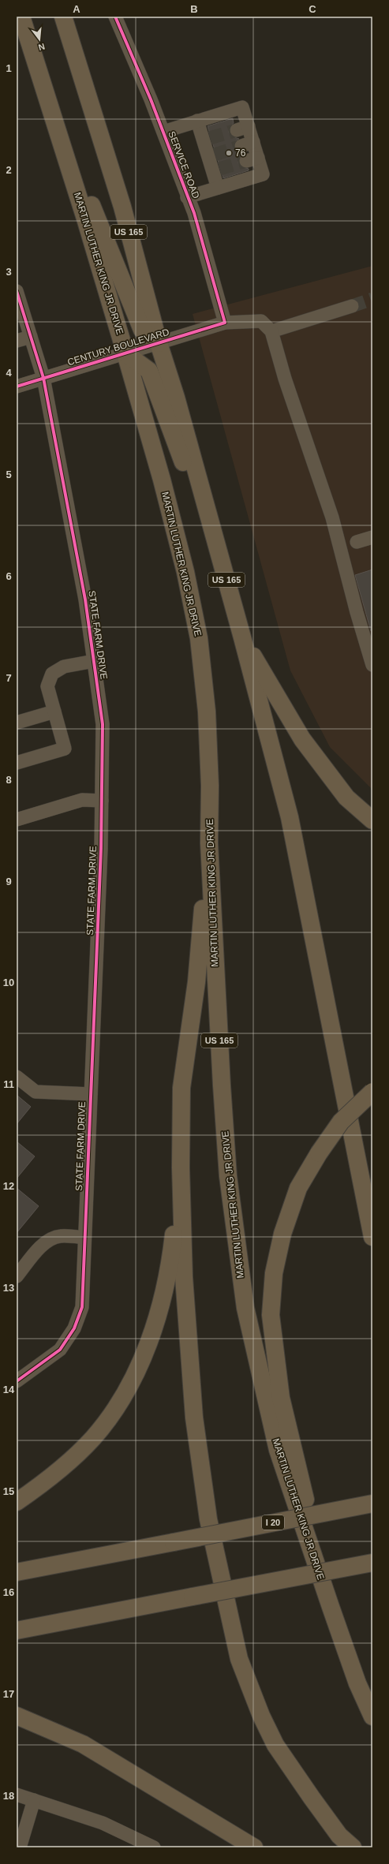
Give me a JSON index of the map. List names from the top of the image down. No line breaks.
{"streets":{"highway":["US 165","MARTIN LUTHER KING JR DRIVE","I 20"],"street":["SERVICE ROAD","CENTURY BOULEVARD","STATE FARM DRIVE"]},"crossings":[["SERVICE ROAD","CENTURY BOULEVARD"],["US 165","CENTURY BOULEVARD"],["MARTIN LUTHER KING JR DRIVE","CENTURY BOULEVARD"],["CENTURY BOULEVARD","STATE FARM DRIVE"]],"places":["76"],"north":"bottom","grid":{"columns":["A","B","C"],"rows":["1","2","3","4","5","6","7","8","9","10","11","12","13","14","15","16","17","18"]}}
